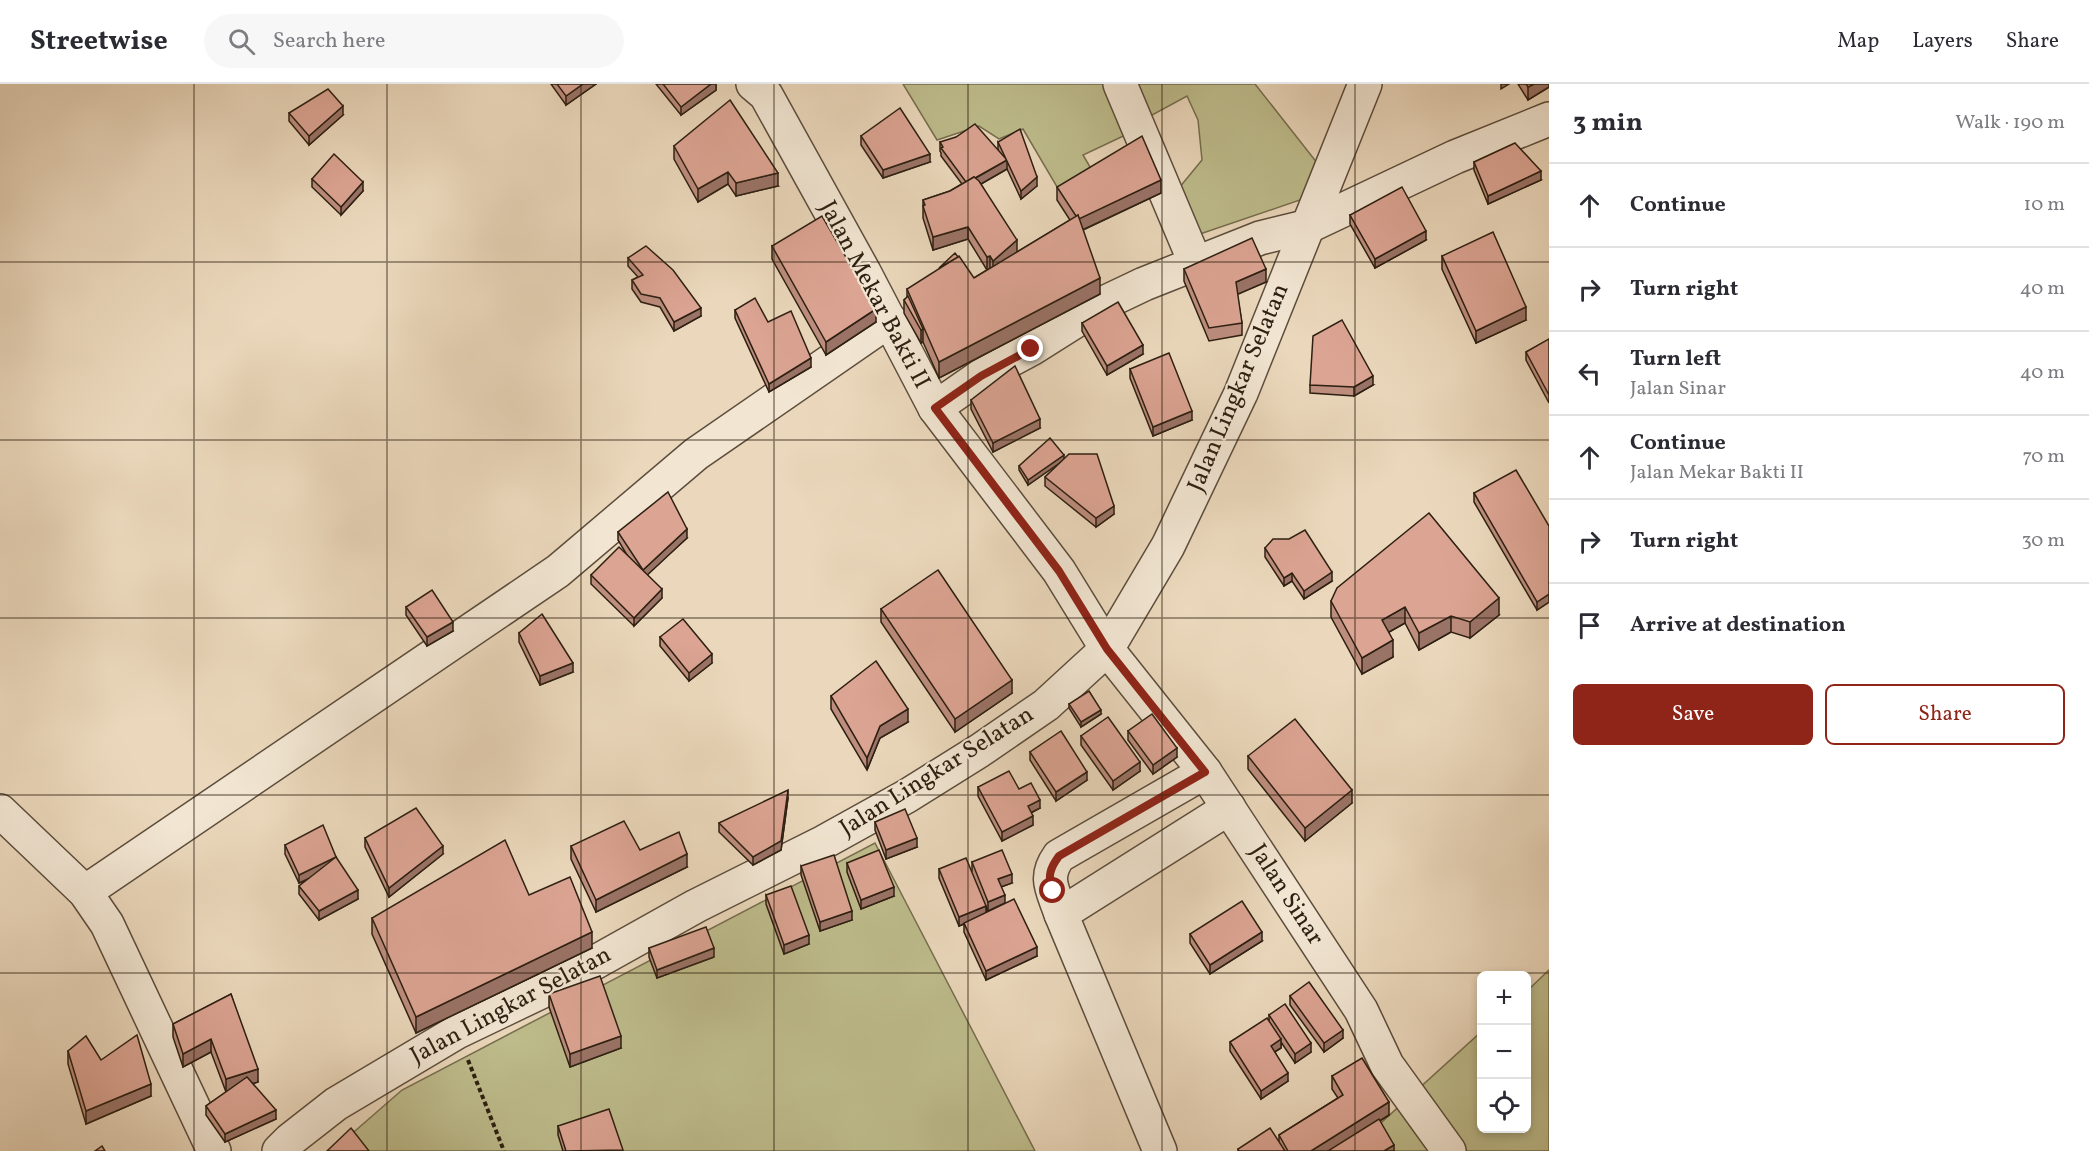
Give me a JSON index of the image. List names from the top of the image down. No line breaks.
{"streets":{"street":["Jalan Mekar Bakti II","Jalan Lingkar Selatan","Jalan Sinar"]},"crossings":[["Jalan Mekar Bakti II","Jalan Lingkar Selatan"],["Jalan Mekar Bakti II","Jalan Sinar"],["Jalan Lingkar Selatan","Jalan Sinar"]],"page":{"header":"Streetwise","search":"Search here","nav":["Map","Layers","Share"],"heading":["3 min","Walk · 190 m"],"list":[["Continue","10 m"],["Turn right","40 m"],["Turn left","Jalan Sinar","40 m"],["Continue","Jalan Mekar Bakti II","70 m"],["Turn right","30 m"],"Arrive at destination"],"buttons":["Save","Share"],"map_buttons":["+","−"]}}
